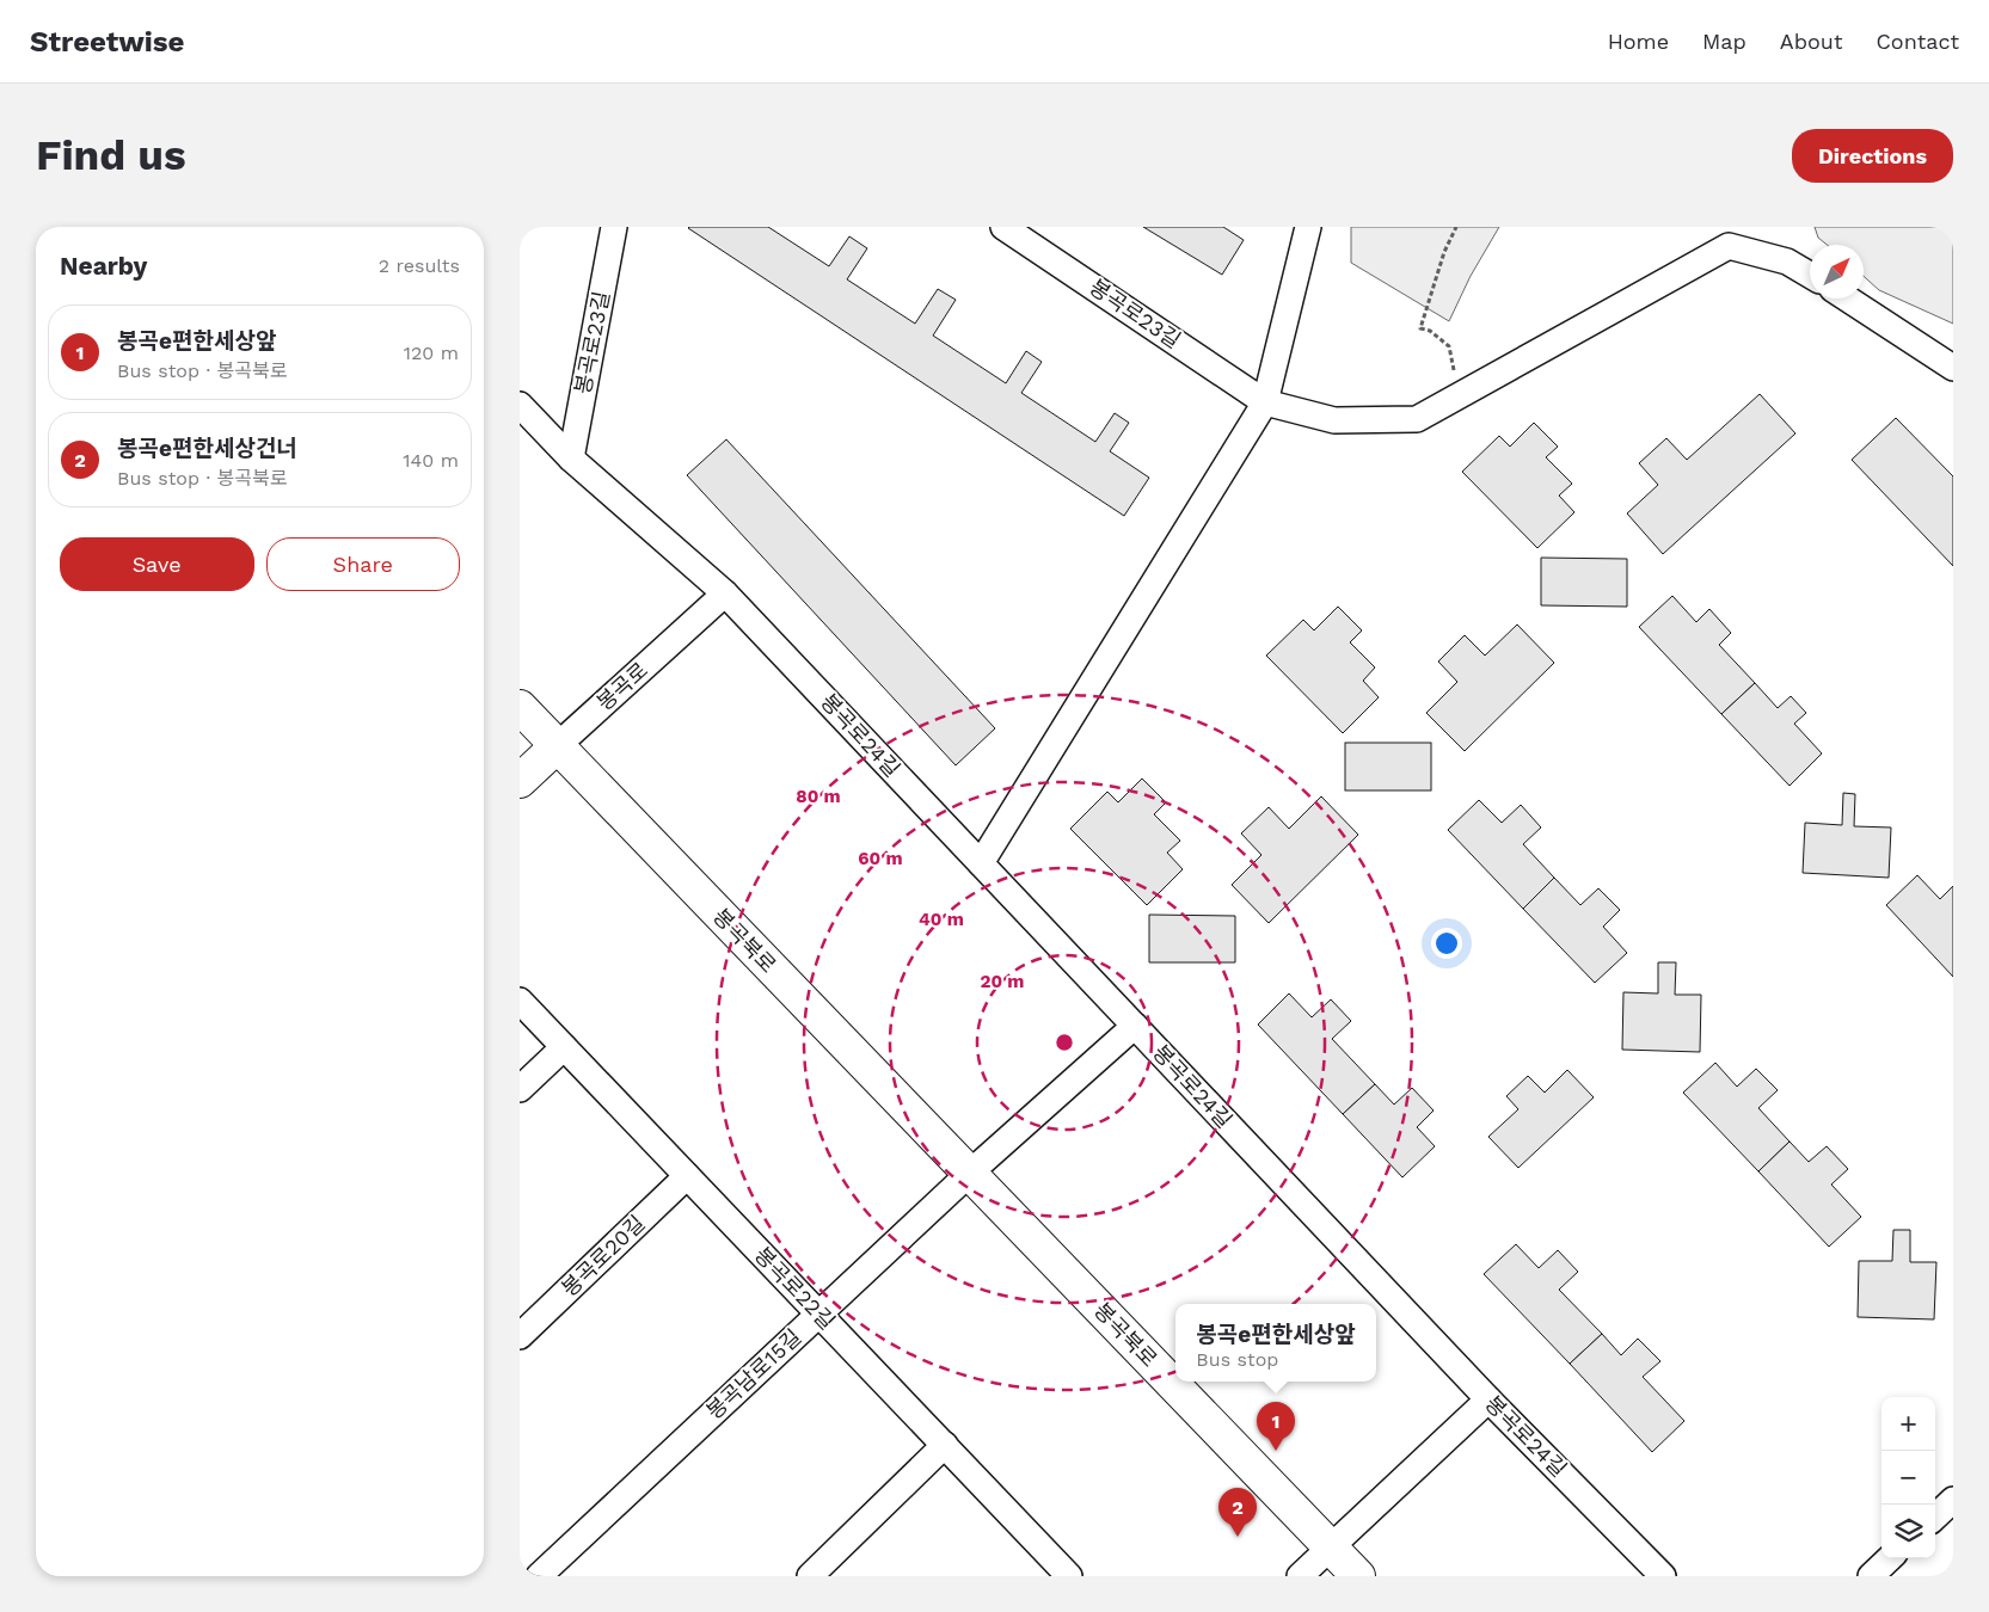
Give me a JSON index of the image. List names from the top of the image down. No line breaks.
{"streets":{"street":["봉곡로23길","봉곡로","봉곡로24길","봉곡북로","봉곡로20길","봉곡로22길","봉곡남로15길"]},"crossings":[["봉곡로","봉곡로24길"],["봉곡로","봉곡북로"],["봉곡북로","봉곡남로15길"],["봉곡로20길","봉곡로22길"],["봉곡로22길","봉곡남로15길"]],"north":"top right","page":{"header":"Streetwise","nav":["Home","Map","About","Contact"],"buttons":["Directions",["Save","Share"]],"title":"Find us","heading":["Nearby","2 results"],"list":[{"mark":"1","name":"봉곡e편한세상앞","note":"Bus stop · 봉곡북로","value":"120 m"},{"mark":"2","name":"봉곡e편한세상건너","note":"Bus stop · 봉곡북로","value":"140 m"}],"popup":["봉곡e편한세상앞","Bus stop"],"map_buttons":["+","−"],"pins":["1","2"]},"rings":["80 m","60 m","40 m","20 m"]}
